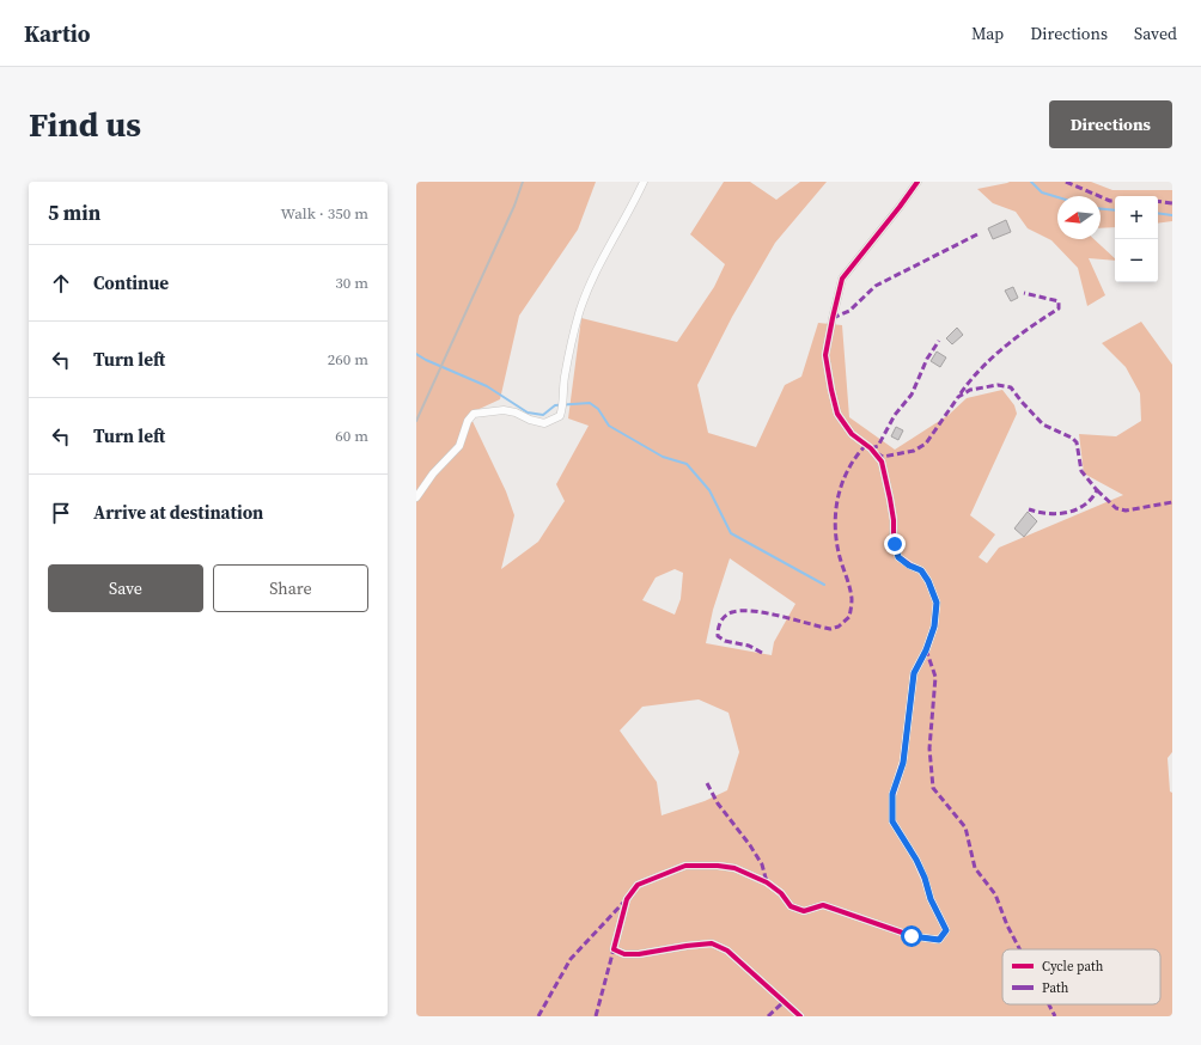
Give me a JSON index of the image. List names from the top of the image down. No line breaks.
{"legend":["Cycle path","Path"],"north":"left","page":{"header":"Kartio","nav":["Map","Directions","Saved"],"buttons":["Directions",["Save","Share"]],"title":"Find us","heading":["5 min","Walk · 350 m"],"map_buttons":["+","−"],"list":[["Continue","30 m"],["Turn left","260 m"],["Turn left","60 m"],"Arrive at destination"]}}
